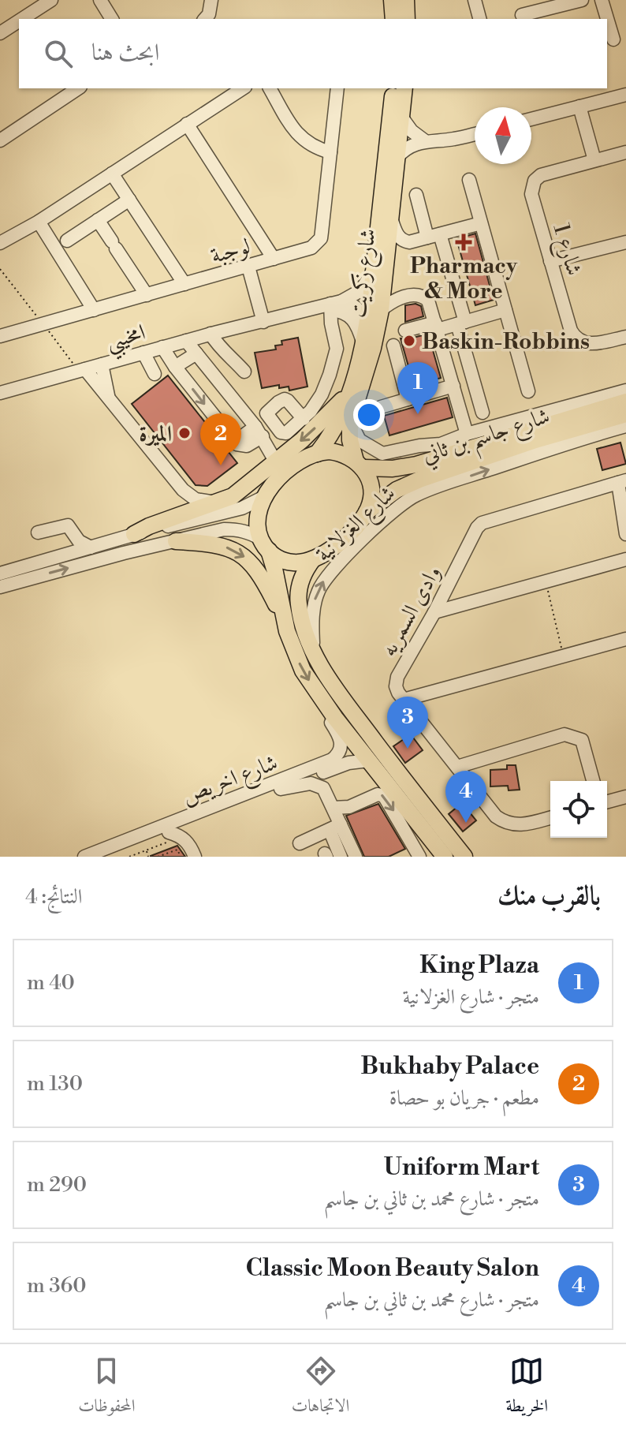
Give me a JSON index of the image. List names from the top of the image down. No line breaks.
{"streets":{"main road":["شارع زكريت","شارع جاسم بن ثاني"],"street":["شارع 1","لوجبة","امخيبي","شارع الغزلانية","وادى السمريه","شارع اخريص"]},"crossings":[["شارع زكريت","امخيبي"],["شارع زكريت","شارع جاسم بن ثاني"],["شارع زكريت","شارع الغزلانية"]],"places":{"health":["Pharmacy & More"],"other":["Baskin-Robbins","الميرة"]},"north":"top","page":{"search":"ابحث هنا","pins":["1","2","3","4"],"heading":["بالقرب منك","النتائج: 4"],"list":[{"mark":"1","name":"King Plaza","note":"متجر · شارع الغزلانية","value":"40 m"},{"mark":"2","name":"Bukhaby Palace","note":"مطعم · جريان بو حصاة","value":"130 m"},{"mark":"3","name":"Uniform Mart","note":"متجر · شارع محمد بن ثاني بن جاسم","value":"290 m"},{"mark":"4","name":"Classic Moon Beauty Salon","note":"متجر · شارع محمد بن ثاني بن جاسم","value":"360 m"}],"nav":["الخريطة","الاتجاهات","المحفوظات"]}}
